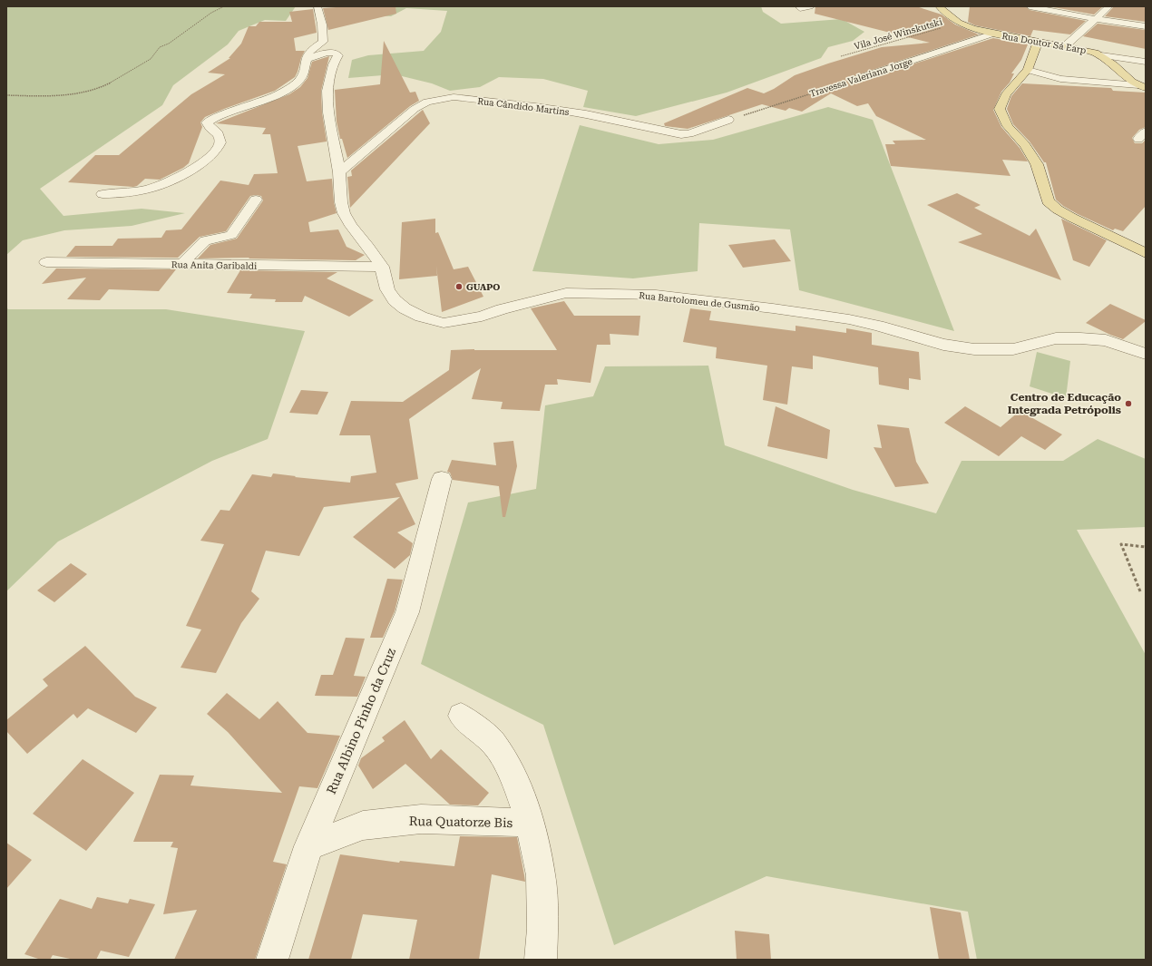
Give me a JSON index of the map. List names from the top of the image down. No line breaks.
{"streets":{"main road":["Rua Doutor Sá Earp"],"street":["Travessa Valeriana Jorge","Rua Cândido Martins","Rua Anita Garibaldi","Rua Bartolomeu de Gusmão","Rua Albino Pinho da Cruz","Rua Quatorze Bis"],"path":["Vila José Winskutski"]},"crossings":[["Vila José Winskutski","Rua Doutor Sá Earp"],["Rua Doutor Sá Earp","Travessa Valeriana Jorge"],["Travessa Valeriana Jorge","Rua Cândido Martins"],["Rua Cândido Martins","Rua Bartolomeu de Gusmão"],["Rua Anita Garibaldi","Rua Bartolomeu de Gusmão"],["Rua Albino Pinho da Cruz","Rua Quatorze Bis"]],"places":["GUAPO","Centro de Educação Integrada Petrópolis"]}
